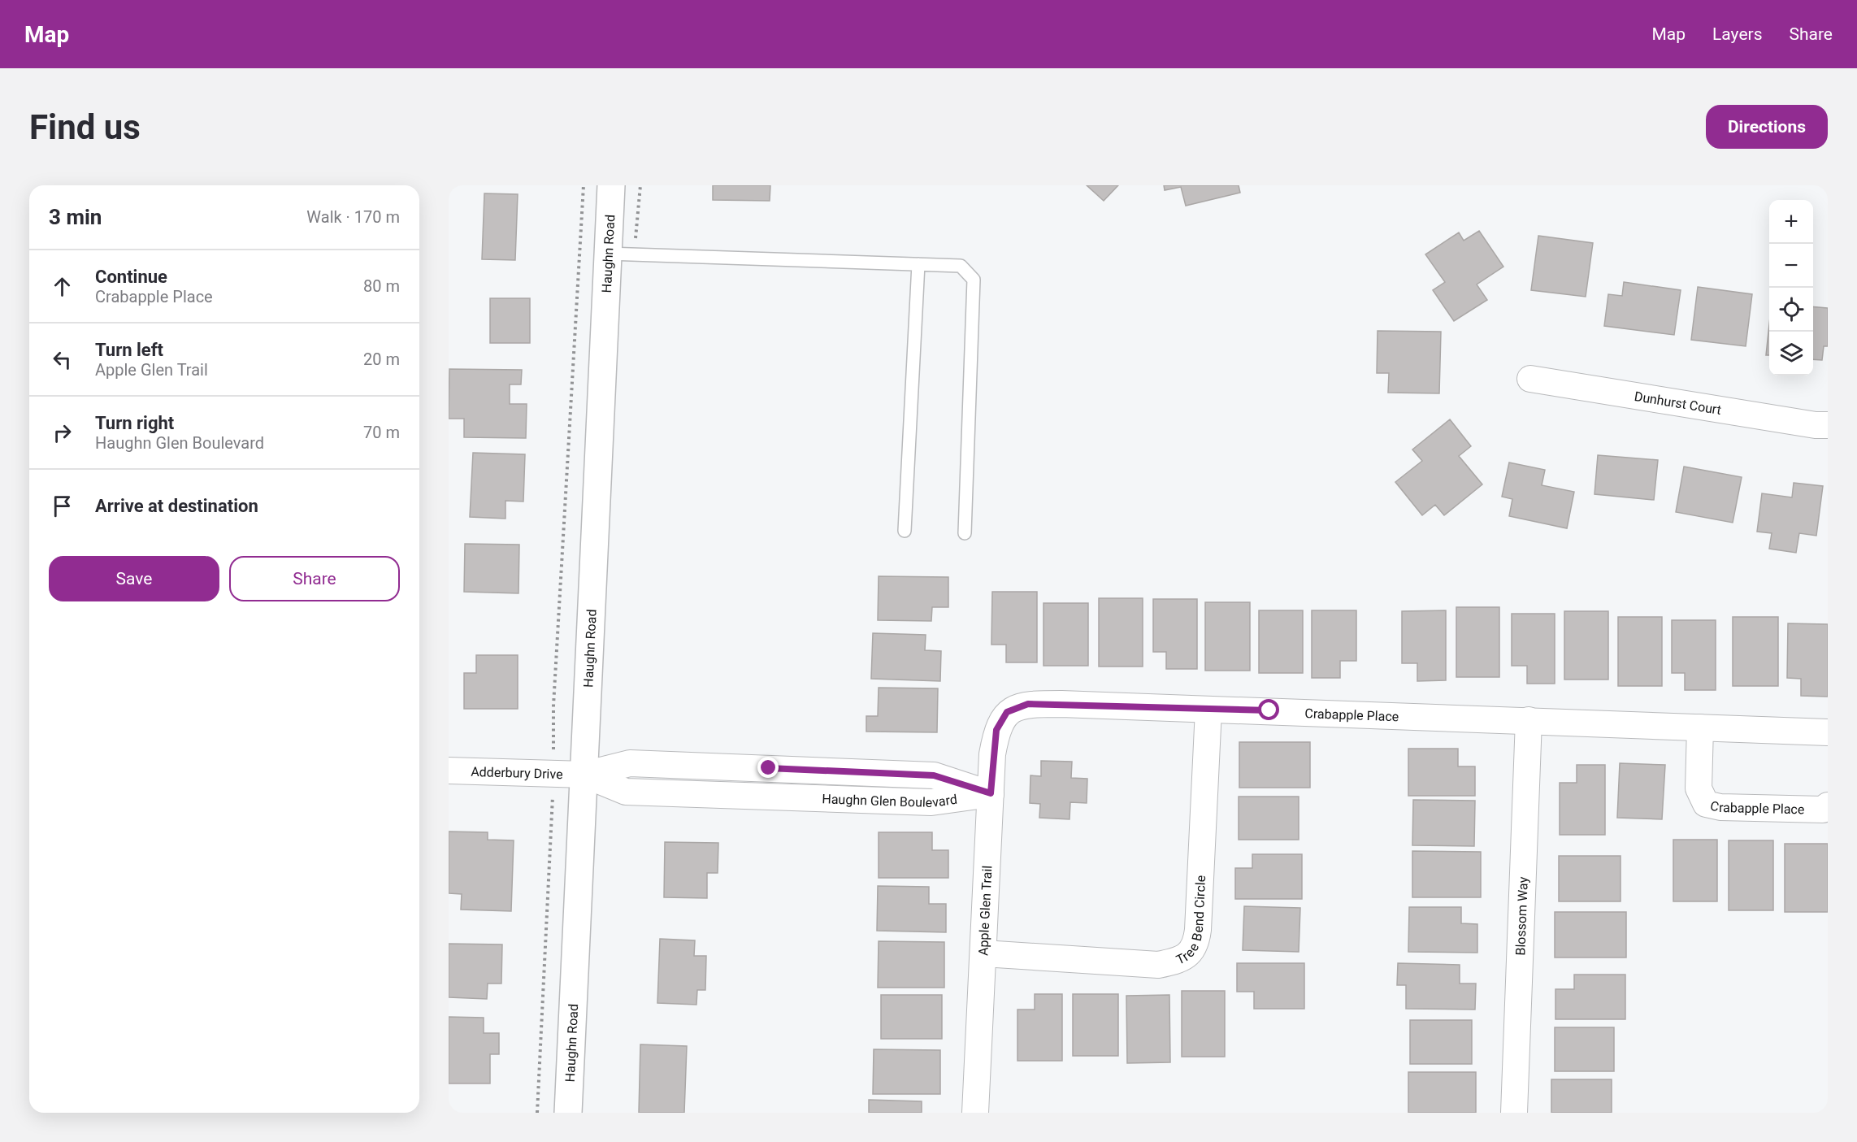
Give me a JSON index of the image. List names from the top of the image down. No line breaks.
{"streets":{"street":["Haughn Road","Dunhurst Court","Crabapple Place","Adderbury Drive","Haughn Glen Boulevard","Apple Glen Trail","Tree Bend Circle","Blossom Way"]},"crossings":[["Haughn Road","Adderbury Drive"],["Haughn Road","Haughn Glen Boulevard"],["Crabapple Place","Apple Glen Trail"],["Crabapple Place","Tree Bend Circle"],["Crabapple Place","Blossom Way"],["Adderbury Drive","Haughn Glen Boulevard"],["Haughn Glen Boulevard","Apple Glen Trail"],["Apple Glen Trail","Tree Bend Circle"]],"page":{"header":"Map","nav":["Map","Layers","Share"],"buttons":["Directions",["Save","Share"]],"title":"Find us","heading":["3 min","Walk · 170 m"],"map_buttons":["+","−"],"list":[["Continue","Crabapple Place","80 m"],["Turn left","Apple Glen Trail","20 m"],["Turn right","Haughn Glen Boulevard","70 m"],"Arrive at destination"]}}
